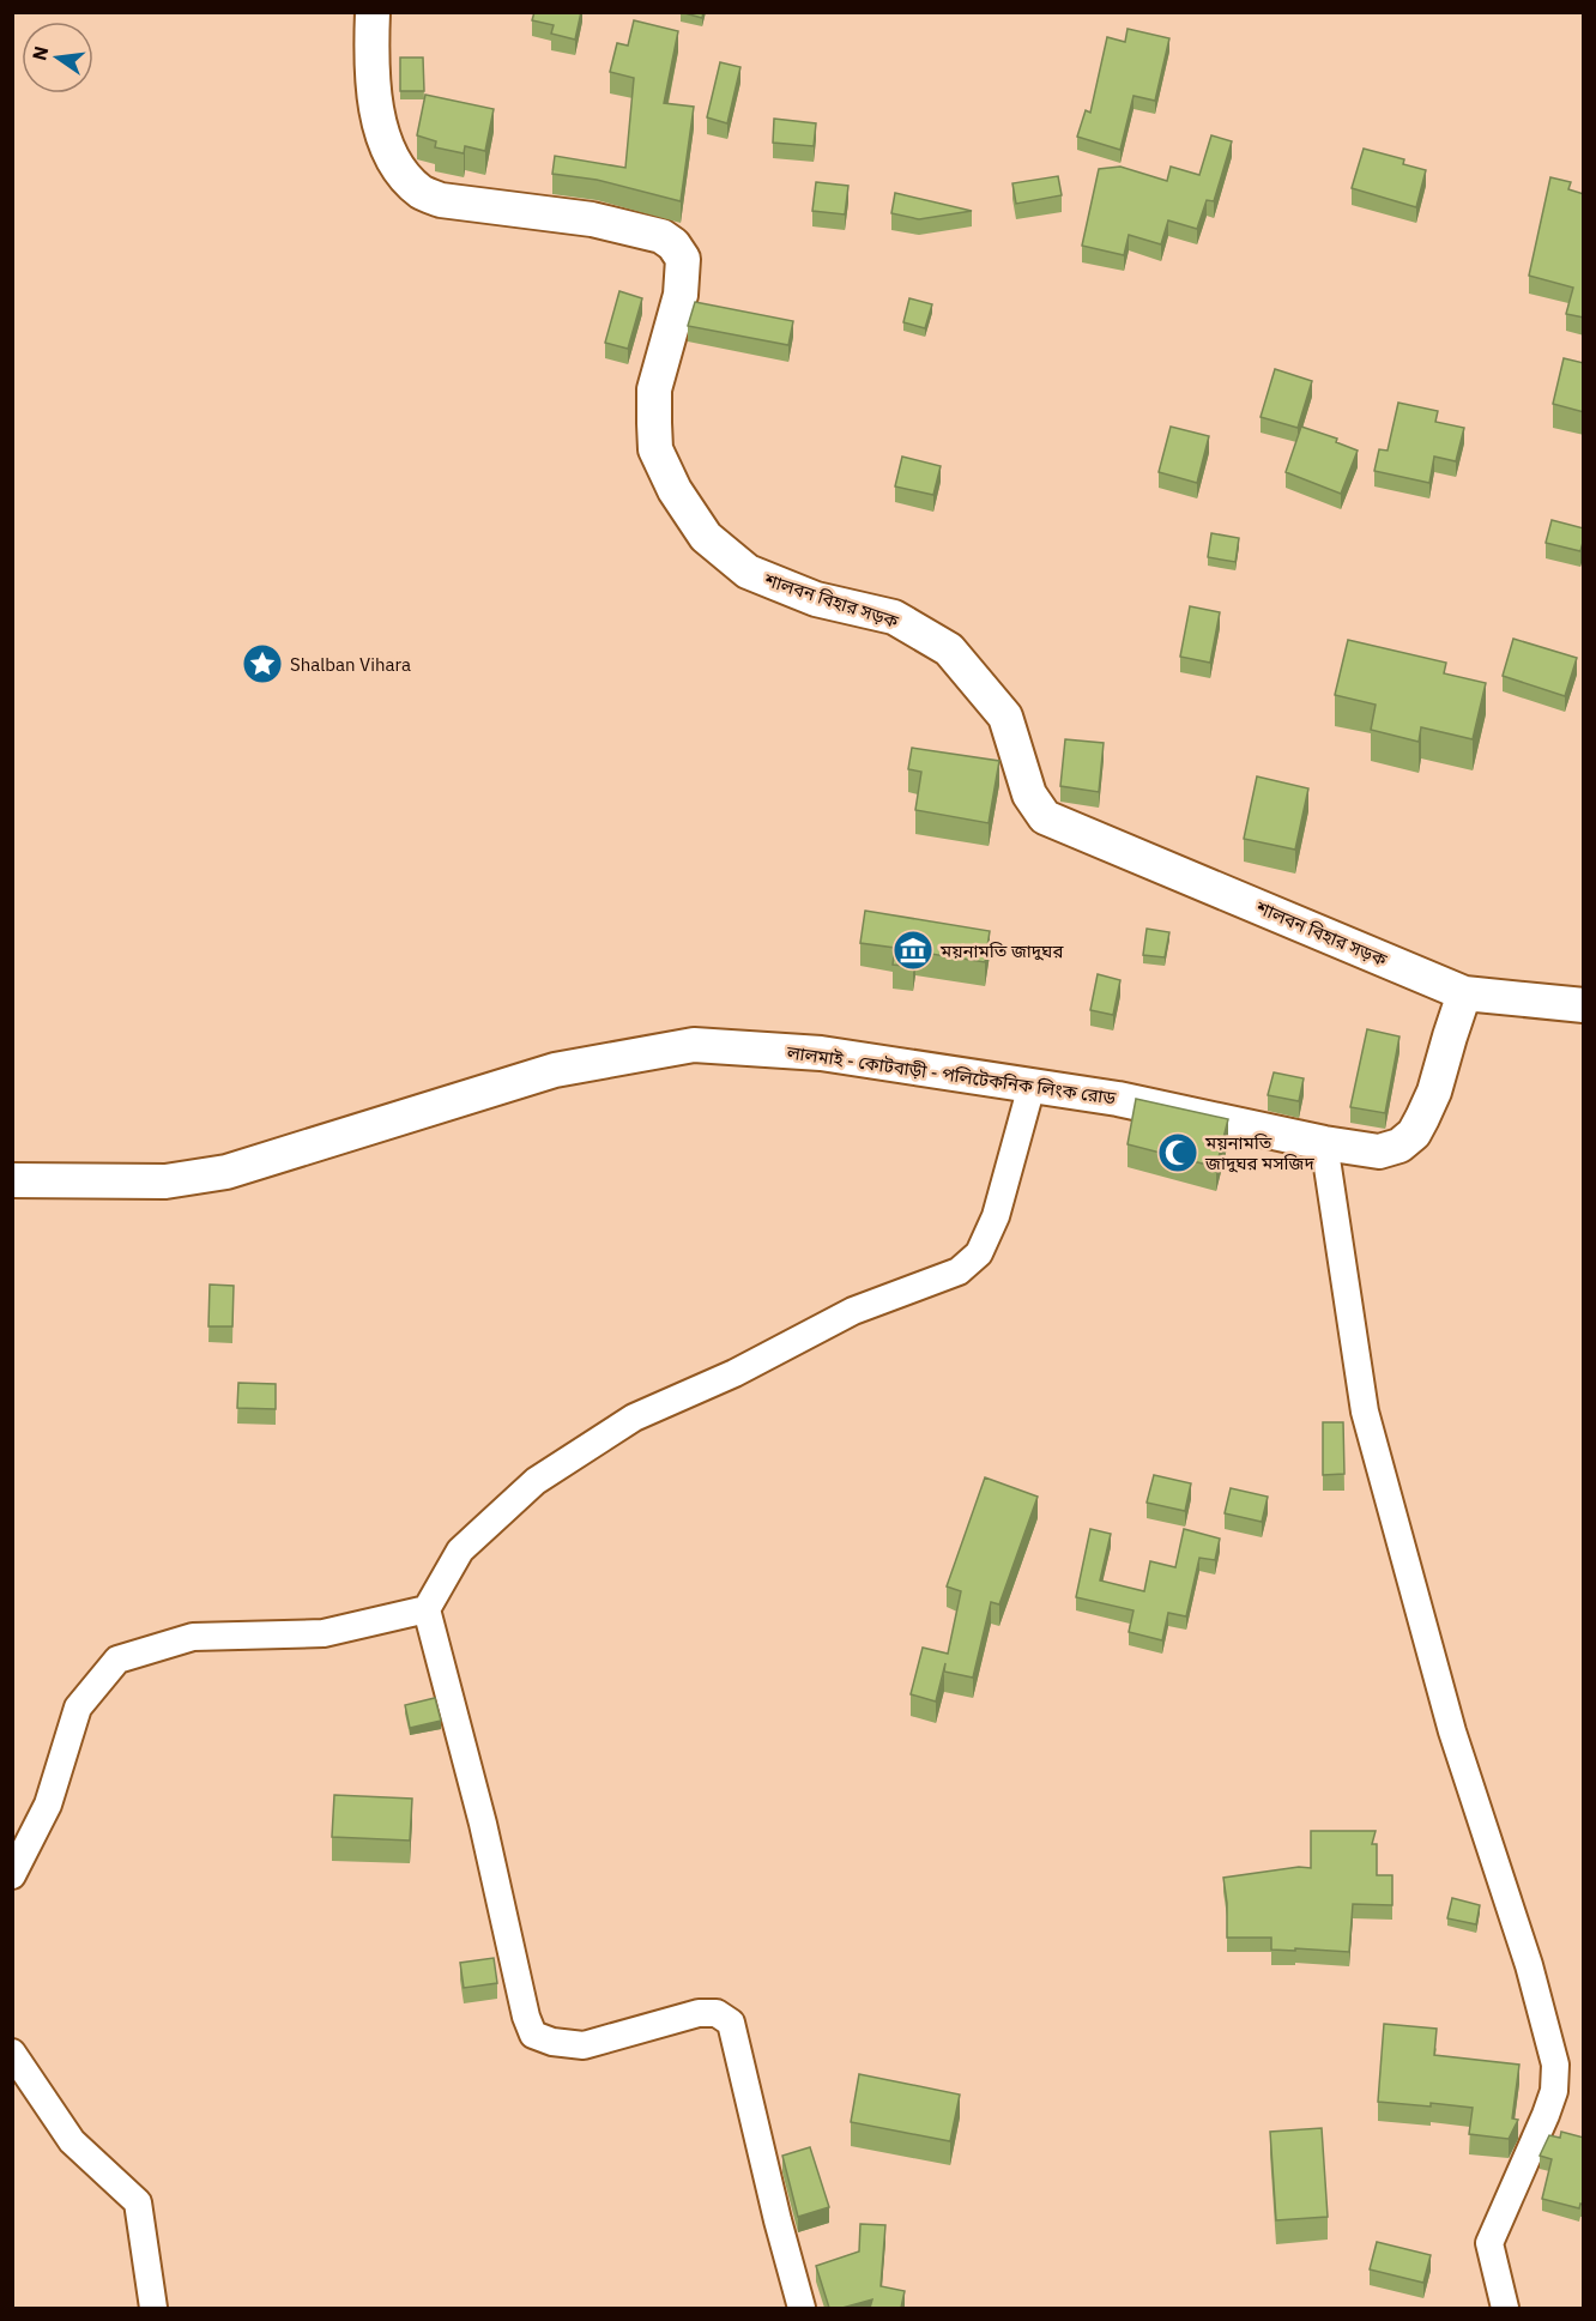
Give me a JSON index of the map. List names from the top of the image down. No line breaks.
{"streets":{"main road":["শালবন বিহার সড়ক","লালমাই - কোটবাড়ী - পলিটেকনিক লিংক রোড"]},"crossings":[["শালবন বিহার সড়ক","লালমাই - কোটবাড়ী - পলিটেকনিক লিংক রোড"]],"places":{"place":["Shalban Vihara"],"museum":["ময়নামতি জাদুঘর"],"mosque":["ময়নামতি জাদুঘর মসজিদ"]},"north":"left"}
